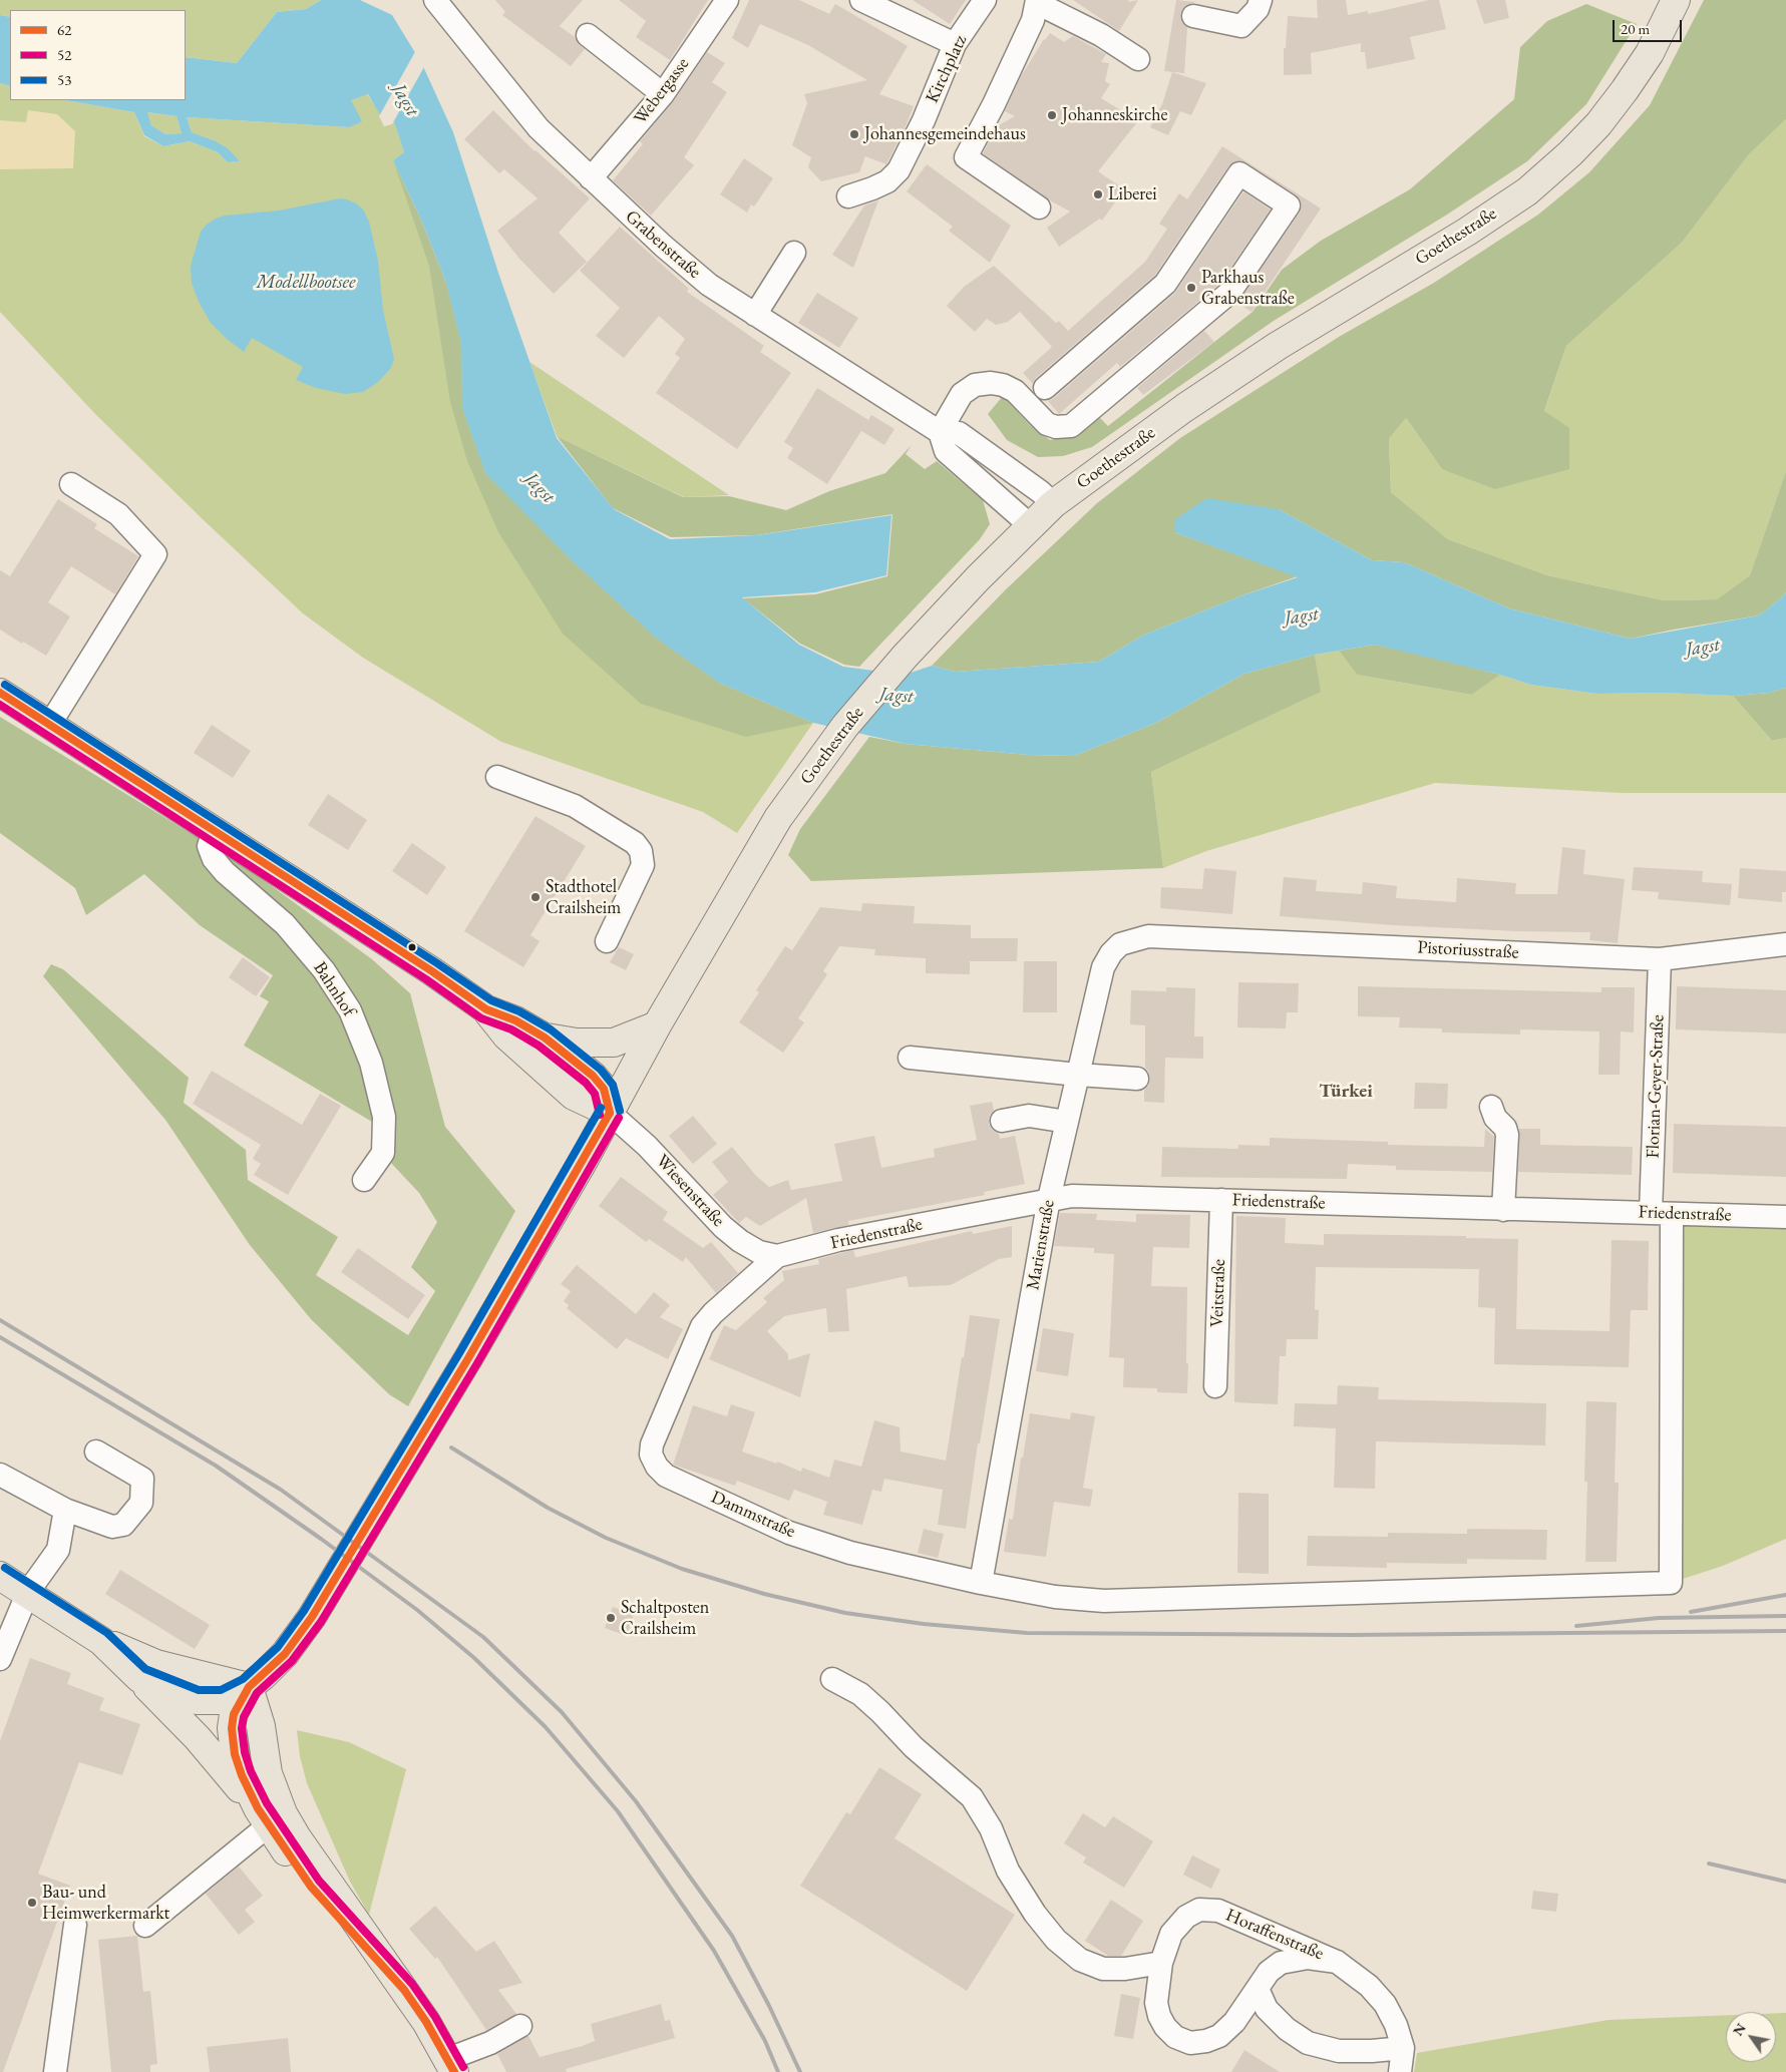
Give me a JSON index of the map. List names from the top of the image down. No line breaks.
{"streets":{"main road":["Goethestraße"],"street":["Kirchplatz","Webergasse","Grabenstraße","Pistoriusstraße","Bahnhof","Florian-Geyer-Straße","Wiesenstraße","Friedenstraße","Marienstraße","Veitstraße","Dammstraße","Horaffenstraße"]},"crossings":[["Webergasse","Grabenstraße"],["Goethestraße","Grabenstraße"],["Goethestraße","Wiesenstraße"],["Pistoriusstraße","Florian-Geyer-Straße"],["Pistoriusstraße","Marienstraße"],["Florian-Geyer-Straße","Friedenstraße"],["Florian-Geyer-Straße","Dammstraße"],["Wiesenstraße","Friedenstraße"],["Wiesenstraße","Dammstraße"],["Friedenstraße","Marienstraße"],["Friedenstraße","Veitstraße"],["Friedenstraße","Dammstraße"],["Marienstraße","Dammstraße"]],"districts":["Türkei"],"water":["Jagst","Modellbootsee"],"places":["Johanneskirche","Johannesgemeindehaus","Liberei","Parkhaus Grabenstraße","Stadthotel Crailsheim","Schaltposten Crailsheim","Bau- und Heimwerkermarkt"],"lines":["transit line 53","transit line 62","transit line 52"],"legend":["62","52","53"],"scale_bar":"20 m","north":"top left"}
